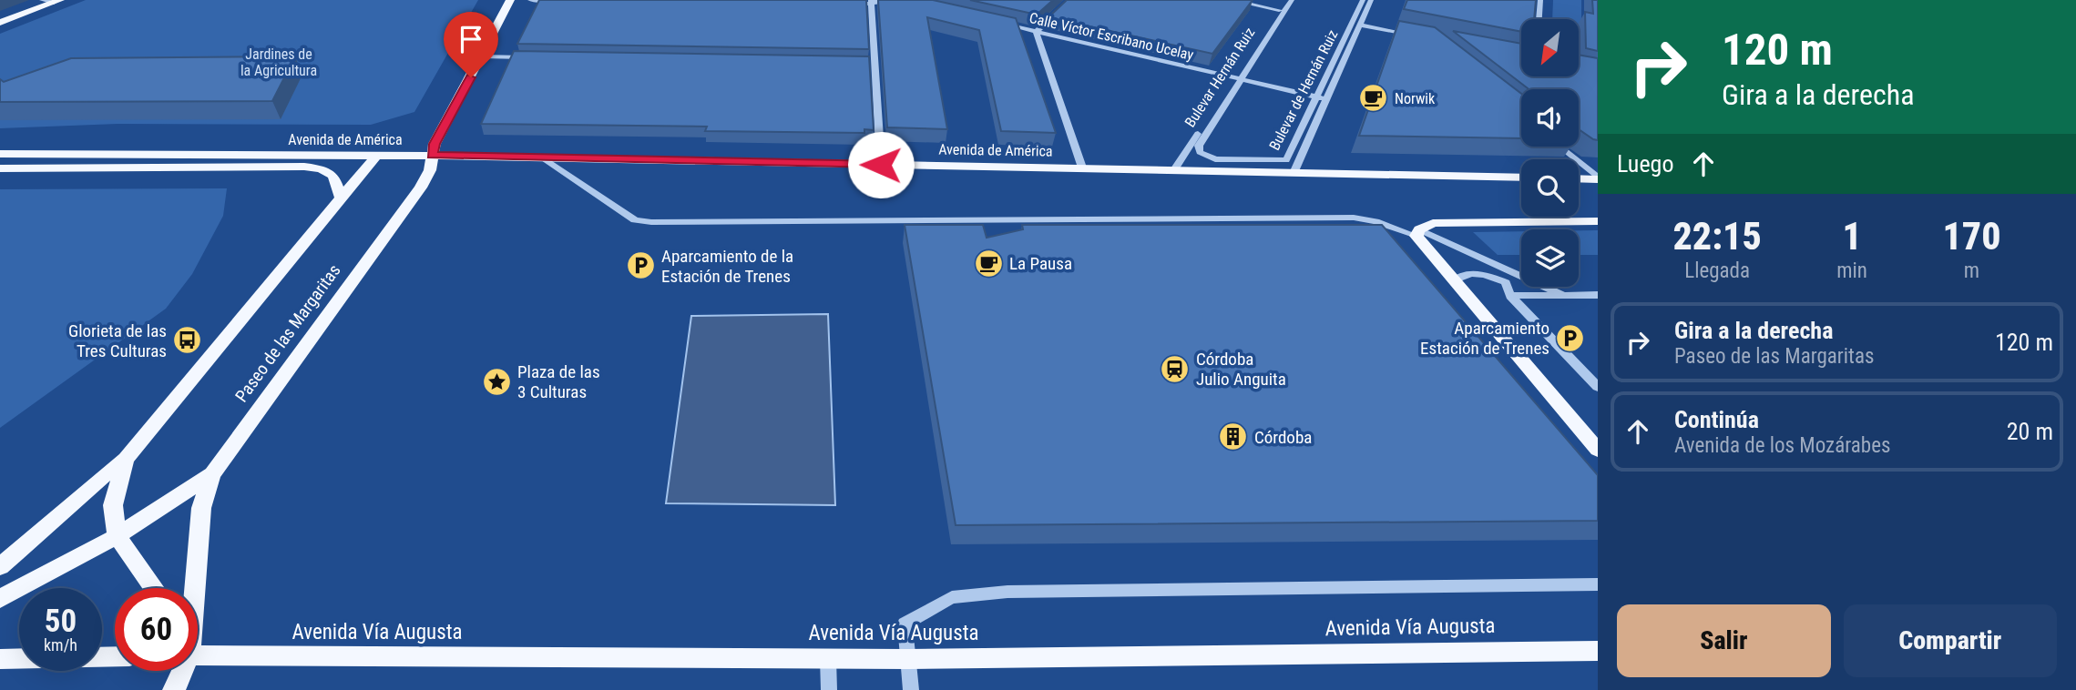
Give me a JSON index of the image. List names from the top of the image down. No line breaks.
{"streets":{"main road":["Avenida de América","Paseo de las Margaritas","Avenida Vía Augusta"],"street":["Calle Víctor Escribano Ucelay","Bulevar Hernán Ruiz","Bulevar de Hernán Ruiz"]},"crossings":[["Calle Víctor Escribano Ucelay","Bulevar Hernán Ruiz"],["Calle Víctor Escribano Ucelay","Bulevar de Hernán Ruiz"],["Bulevar Hernán Ruiz","Bulevar de Hernán Ruiz"],["Bulevar Hernán Ruiz","Avenida de América"],["Avenida de América","Paseo de las Margaritas"]],"parks":["Jardines de la Agricultura"],"places":{"cafe":["Norwik","La Pausa"],"parking":["Aparcamiento de la Estación de Trenes","Aparcamiento Estación de Trenes"],"bus stop":["Glorieta de las Tres Culturas"],"station":["Córdoba Julio Anguita"],"place":["Plaza de las 3 Culturas"],"building":["Córdoba"]},"north":"bottom left","page":{"turn":["120 m","Gira a la derecha"],"then":"Luego","eta":["22:15","Llegada","1","min","170","m"],"list":[{"name":"Gira a la derecha","note":"Paseo de las Margaritas","value":"120 m"},{"name":"Continúa","note":"Avenida de los Mozárabes","value":"20 m"}],"speed":"50 km/h","limit":"60","buttons":["Salir","Compartir"]}}
